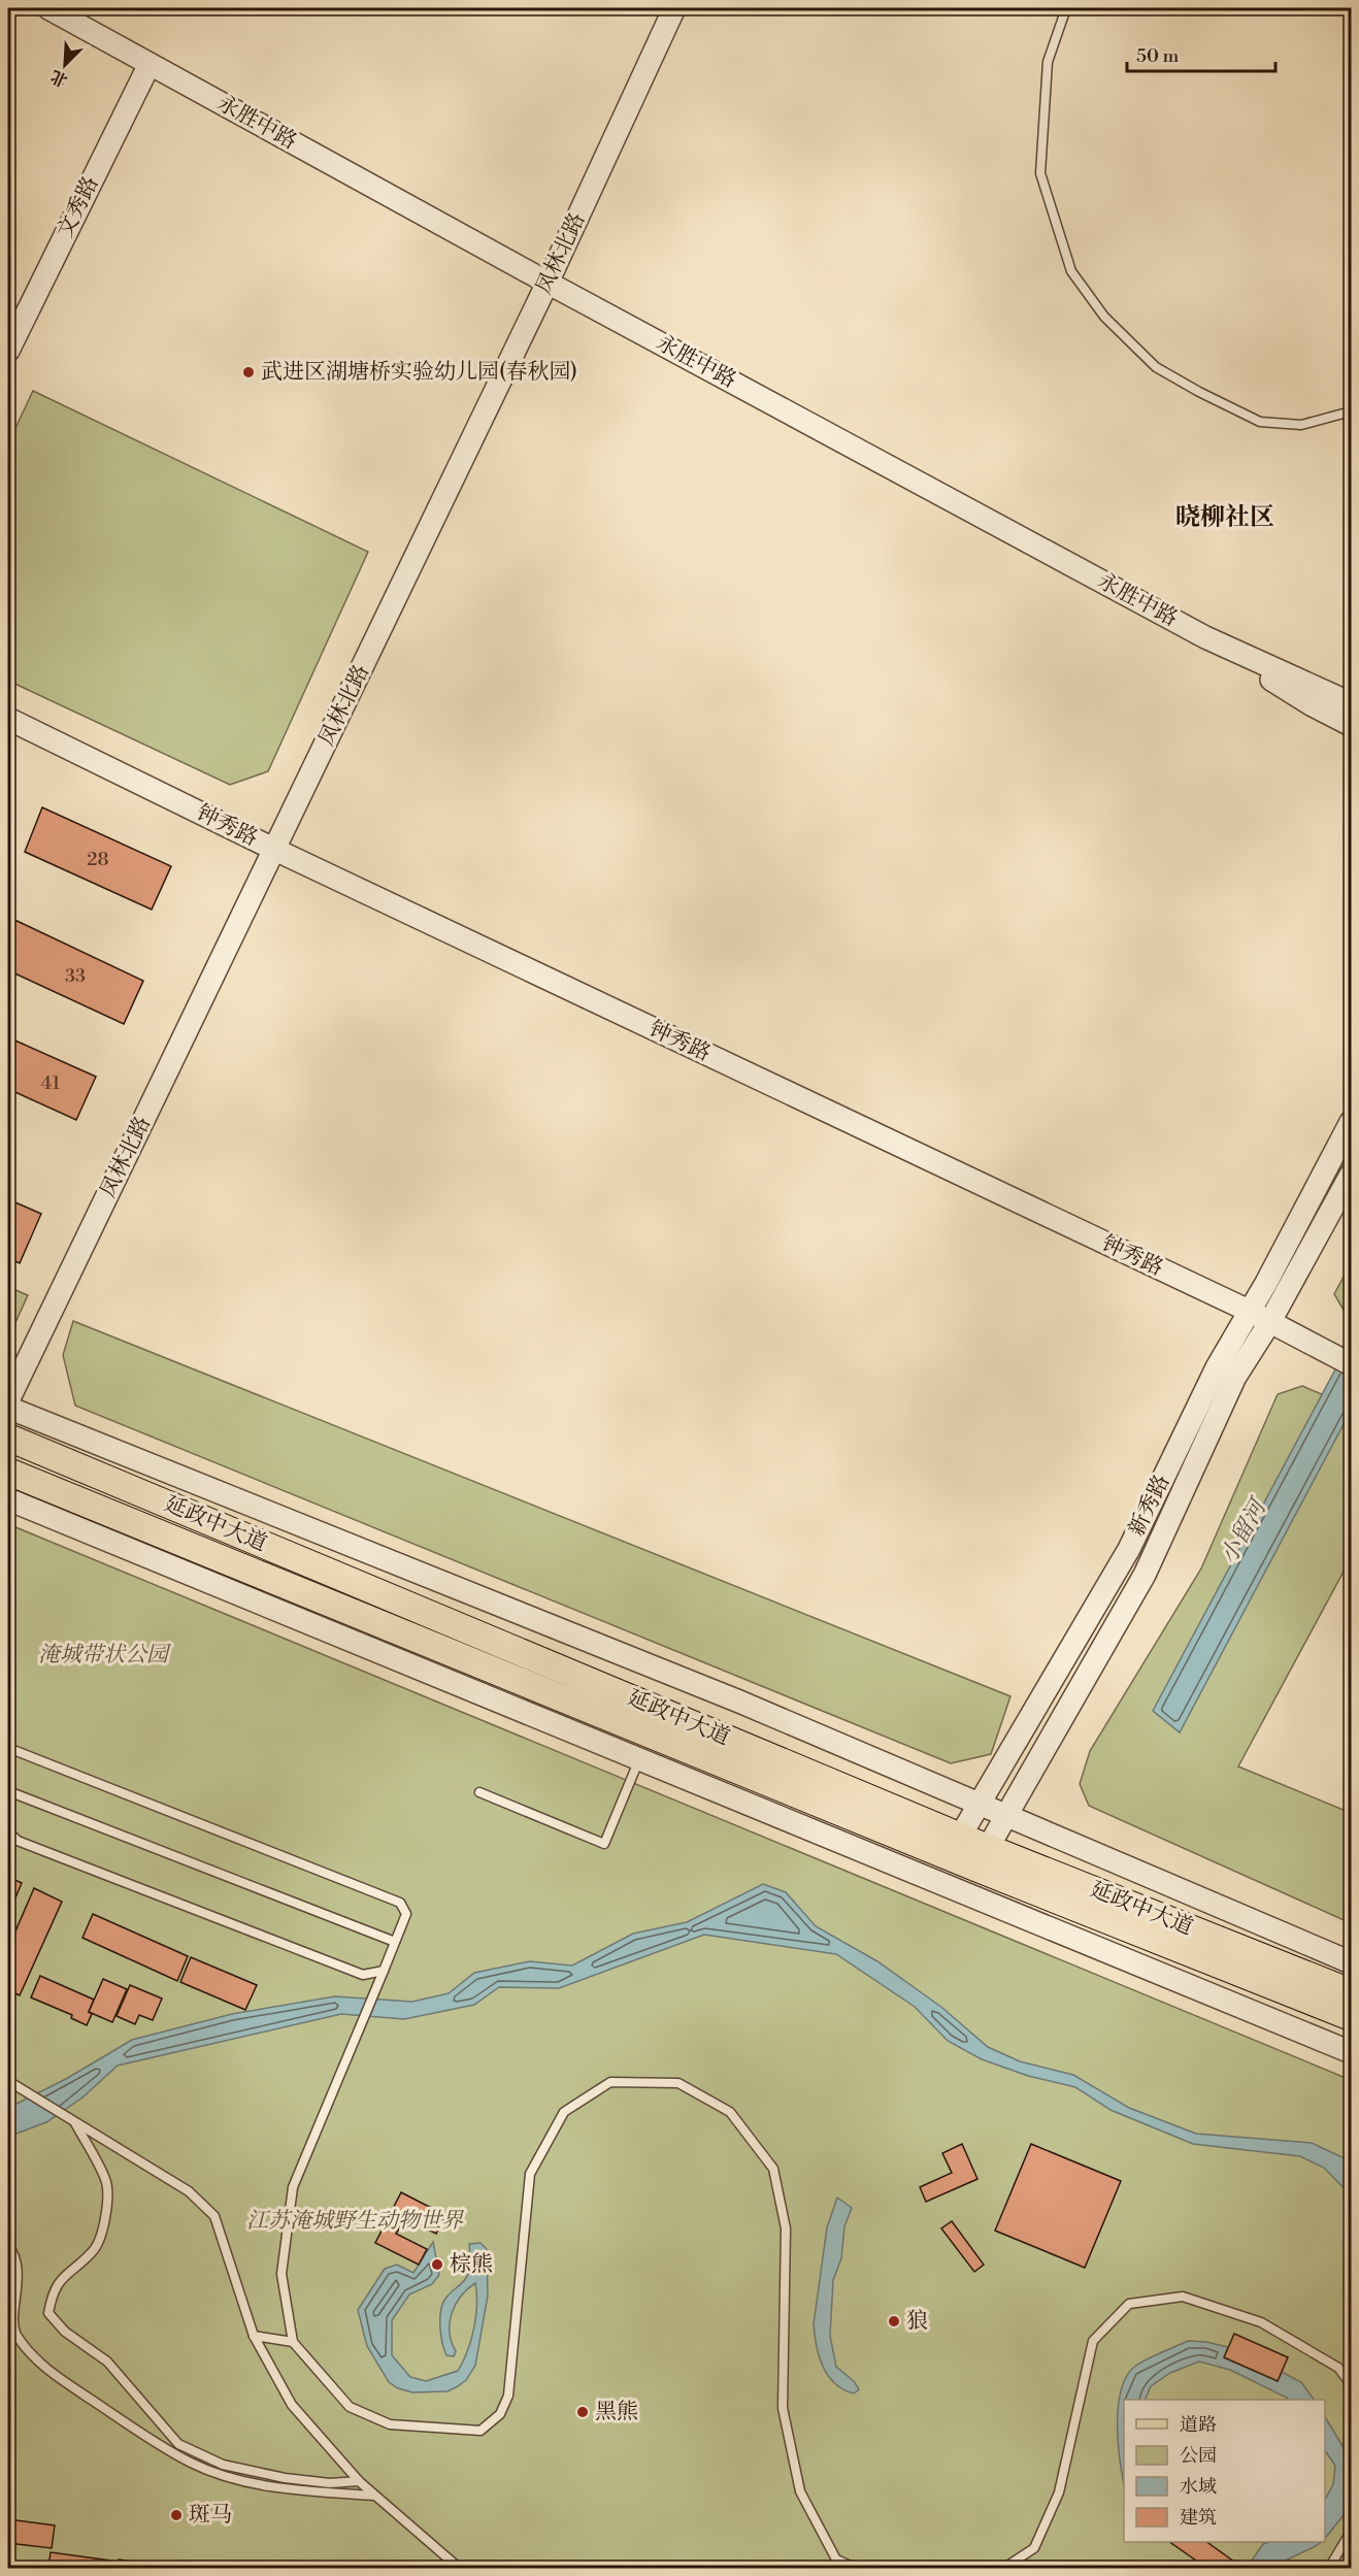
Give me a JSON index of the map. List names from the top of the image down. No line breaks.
{"streets":{"main road":["延政中大道"],"street":["永胜中路","文秀路","凤林北路","钟秀路","新秀路"]},"crossings":[["永胜中路","文秀路"],["永胜中路","凤林北路"],["凤林北路","钟秀路"],["钟秀路","新秀路"],["新秀路","延政中大道"]],"districts":["晓柳社区"],"water":["小留河"],"parks":["淹城带状公园","江苏淹城野生动物世界"],"places":["武进区湖塘桥实验幼儿园(春秋园)","棕熊","狼","黑熊","斑马"],"house_numbers":["28","33","41"],"legend":["道路","公园","水域","建筑"],"scale_bar":"50 m","north":"bottom left"}
